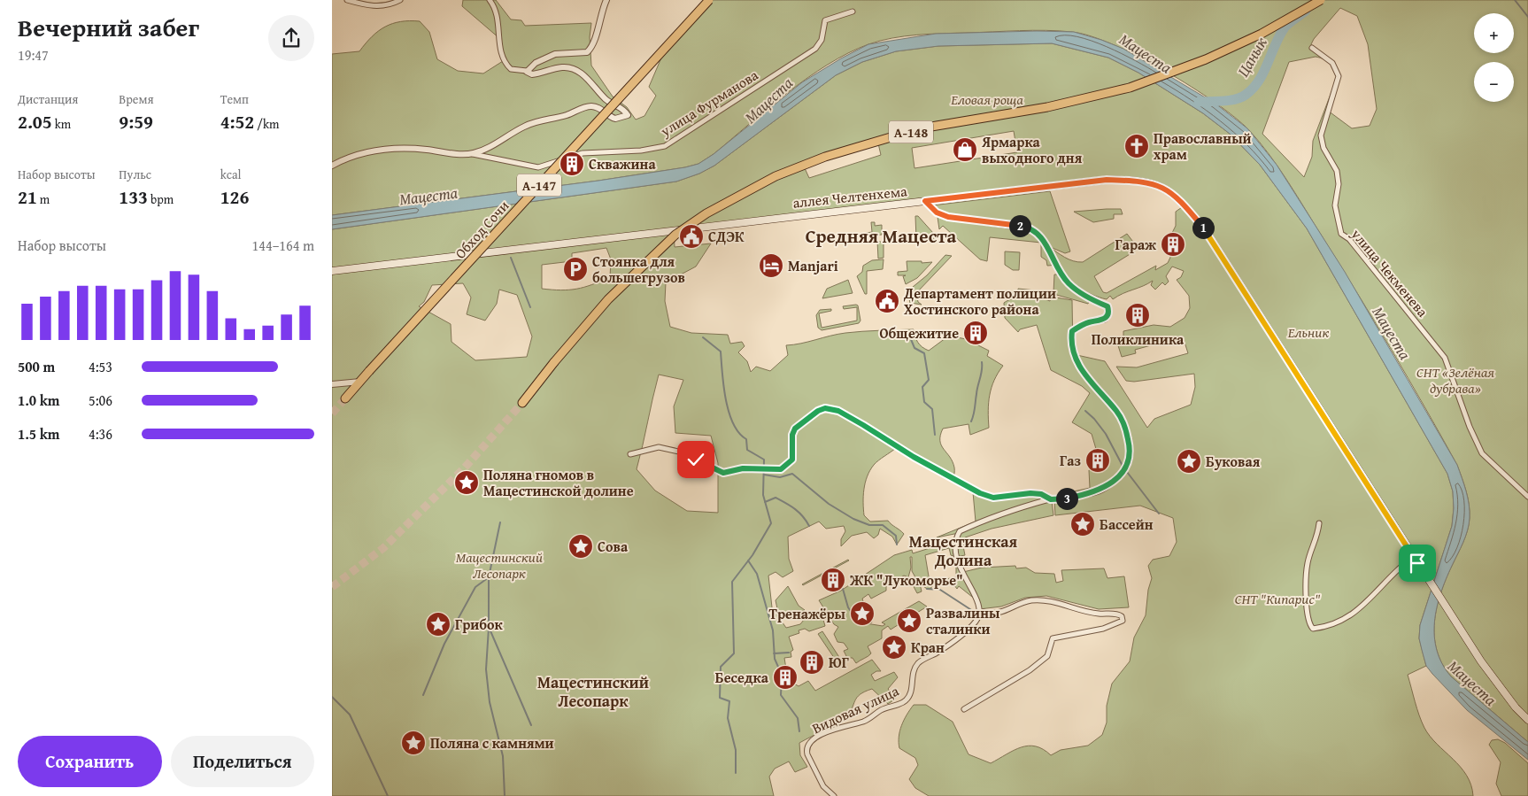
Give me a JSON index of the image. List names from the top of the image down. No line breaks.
{"streets":{"highway":["А-148","А-147","Обход Сочи"],"main road":["аллея Челтенхема"],"street":["улица Фурманова","улица Чекменева","Видовая улица"]},"districts":["Средняя Мацеста","Мацестинская Долина","Мацестинский Лесопарк"],"water":["Мацеста","Цанык"],"parks":["Еловая роща","Ельник","СНТ «Зелёная дубрава»","Мацестинский Лесопарк","СНТ \"Кипарис\""],"places":{"church":["Православный храм"],"shop":["Ярмарка выходного дня"],"building":["Скважина","Гараж","Поликлиника","Общежитие","Газ","ЖК \"Лукоморье\"","ЮГ","Беседка"],"public building":["СДЭК","Департамент полиции Хостинского района"],"hotel":["Manjari"],"parking":["Стоянка для большегрузов"],"place":["Буковая","Поляна гномов в Мацестинской долине","Бассейн","Сова","Тренажёры","Развалины сталинки","Грибок","Кран","Поляна с камнями"]},"page":{"heading":["Вечерний забег","19:47"],"map_buttons":["+","−"],"stats":[["Дистанция","2.05 km"],["Время","9:59"],["Темп","4:52 /km"],["Набор высоты","21 m"],["Пульс","133 bpm"],["kcal","126"]],"pins":["2","1","3"],"chart":["Набор высоты","144–164 m"],"list":[{"name":"500 m","note":"4:53"},{"name":"1.0 km","note":"5:06"},{"name":"1.5 km","note":"4:36"}],"buttons":["Сохранить","Поделиться"]}}
